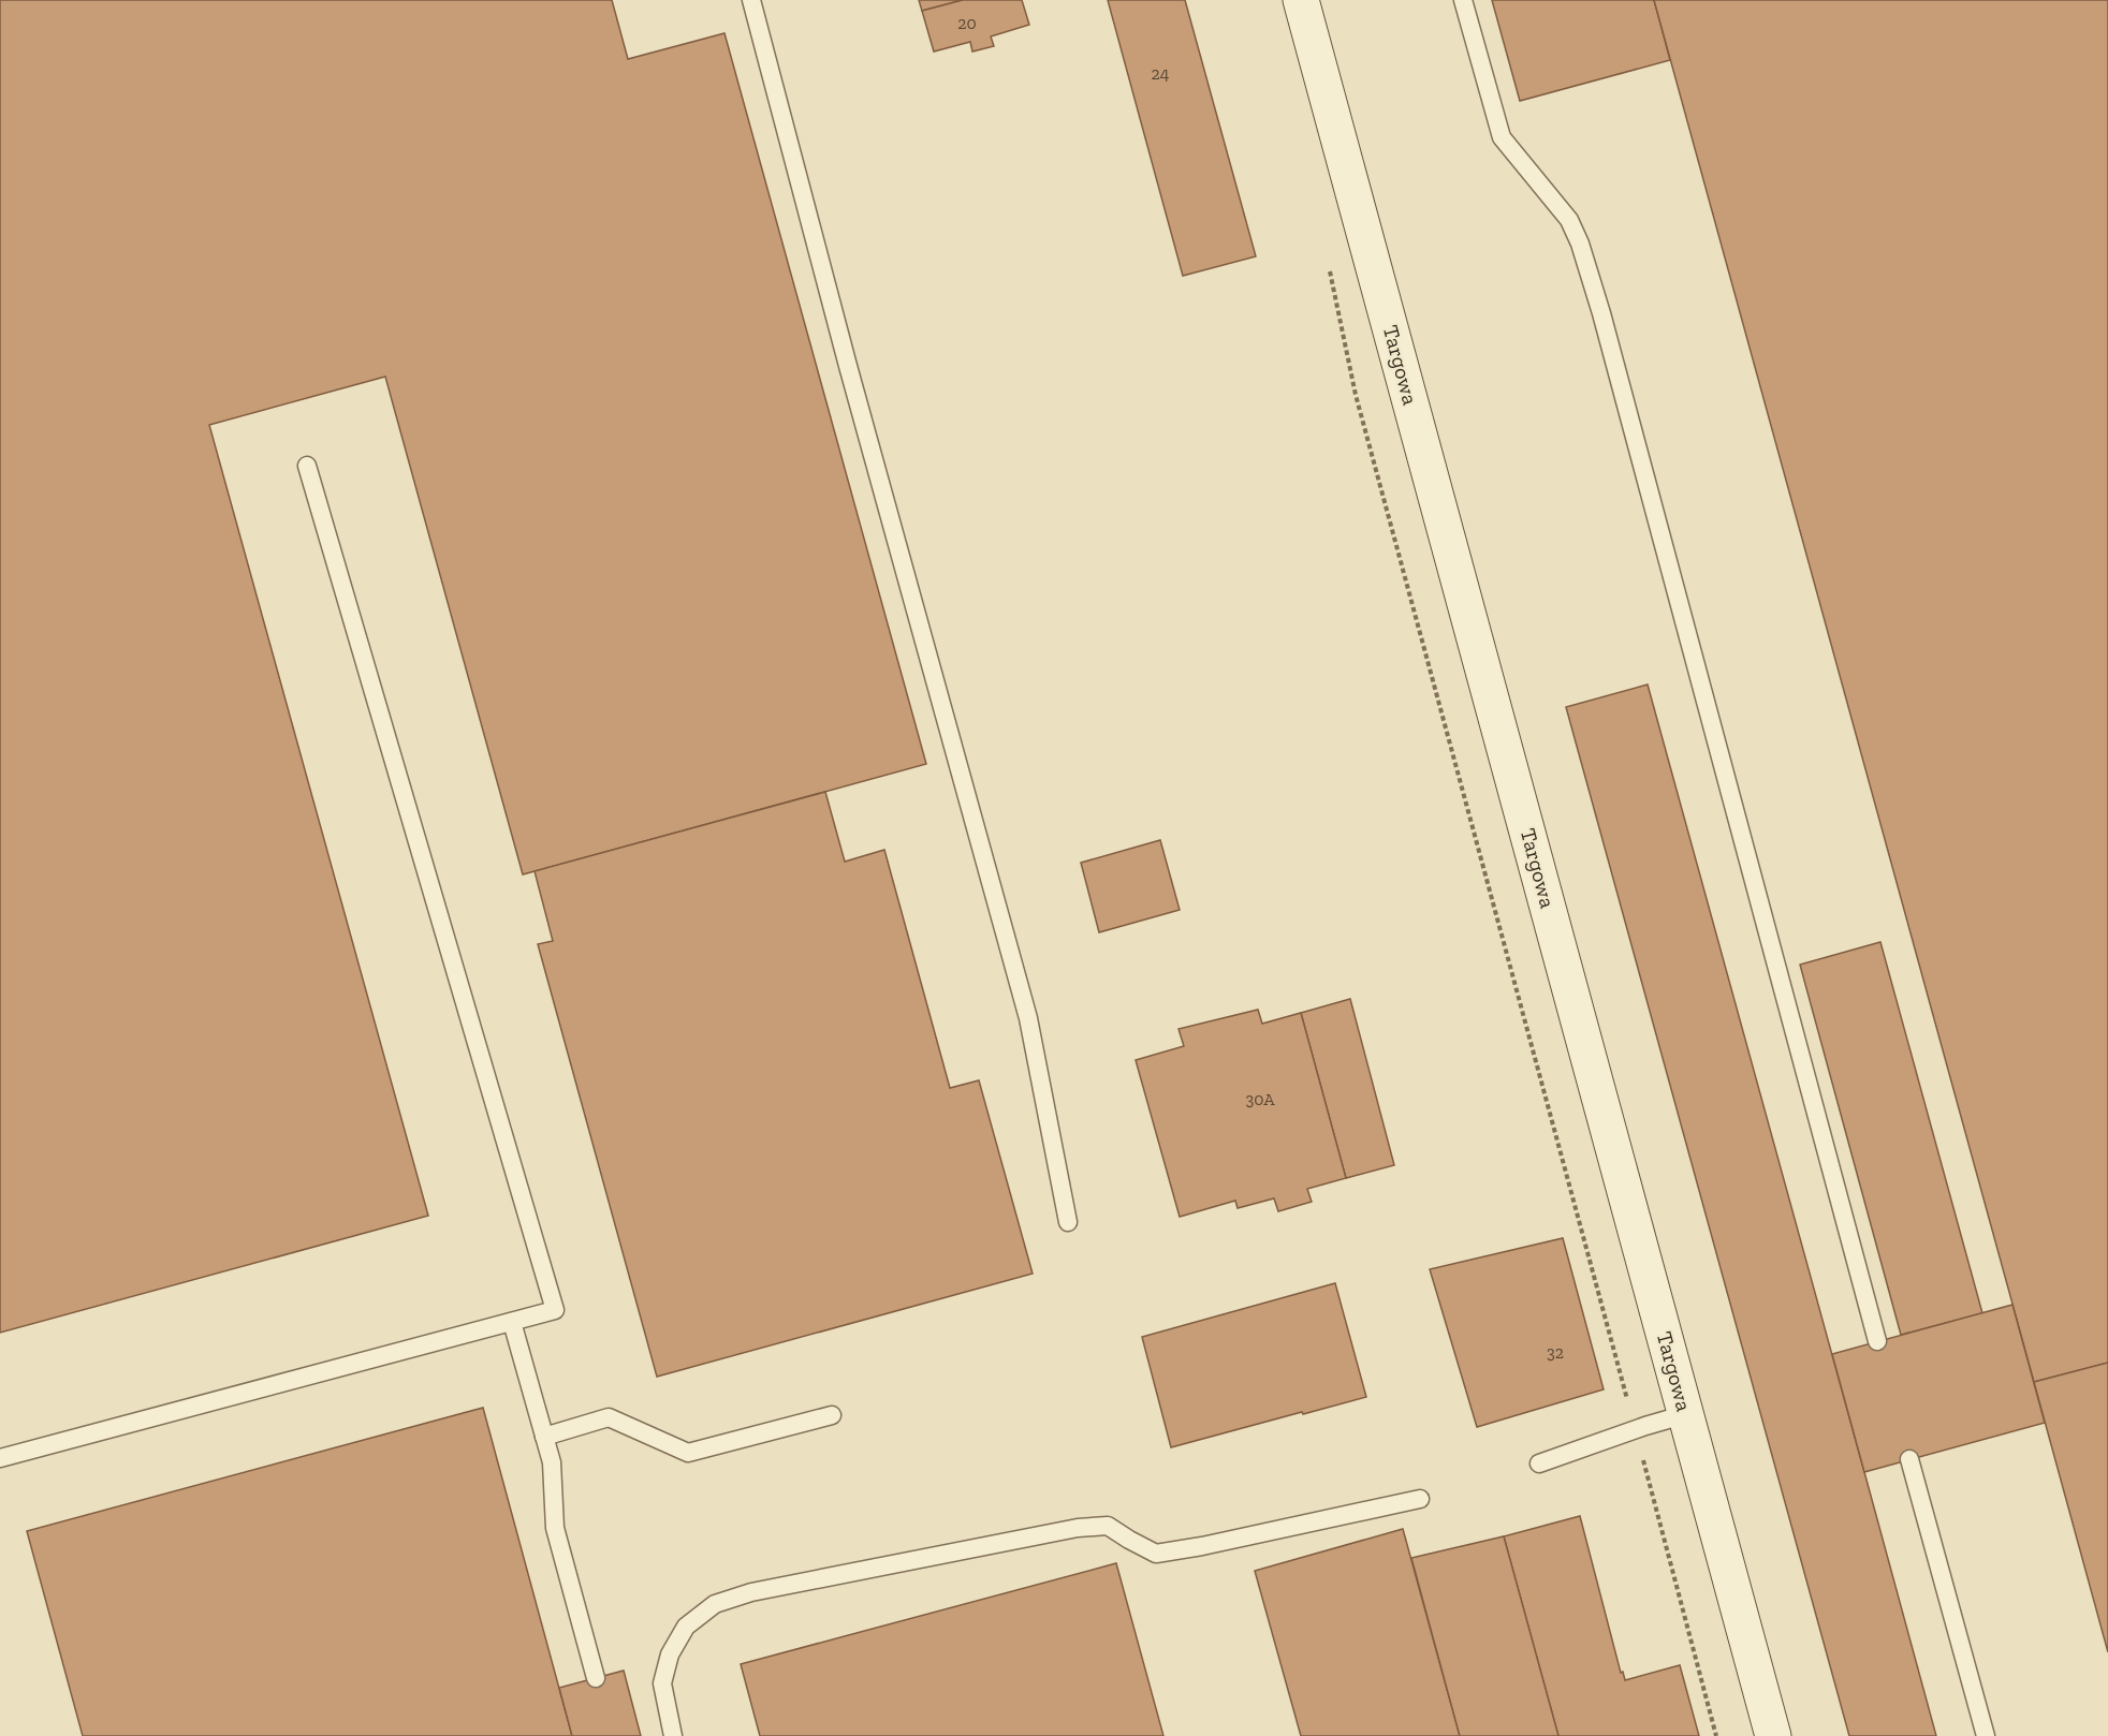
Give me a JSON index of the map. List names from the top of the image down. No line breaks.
{"streets":{"street":["Targowa"]},"house_numbers":["20","24","30A","32"]}
